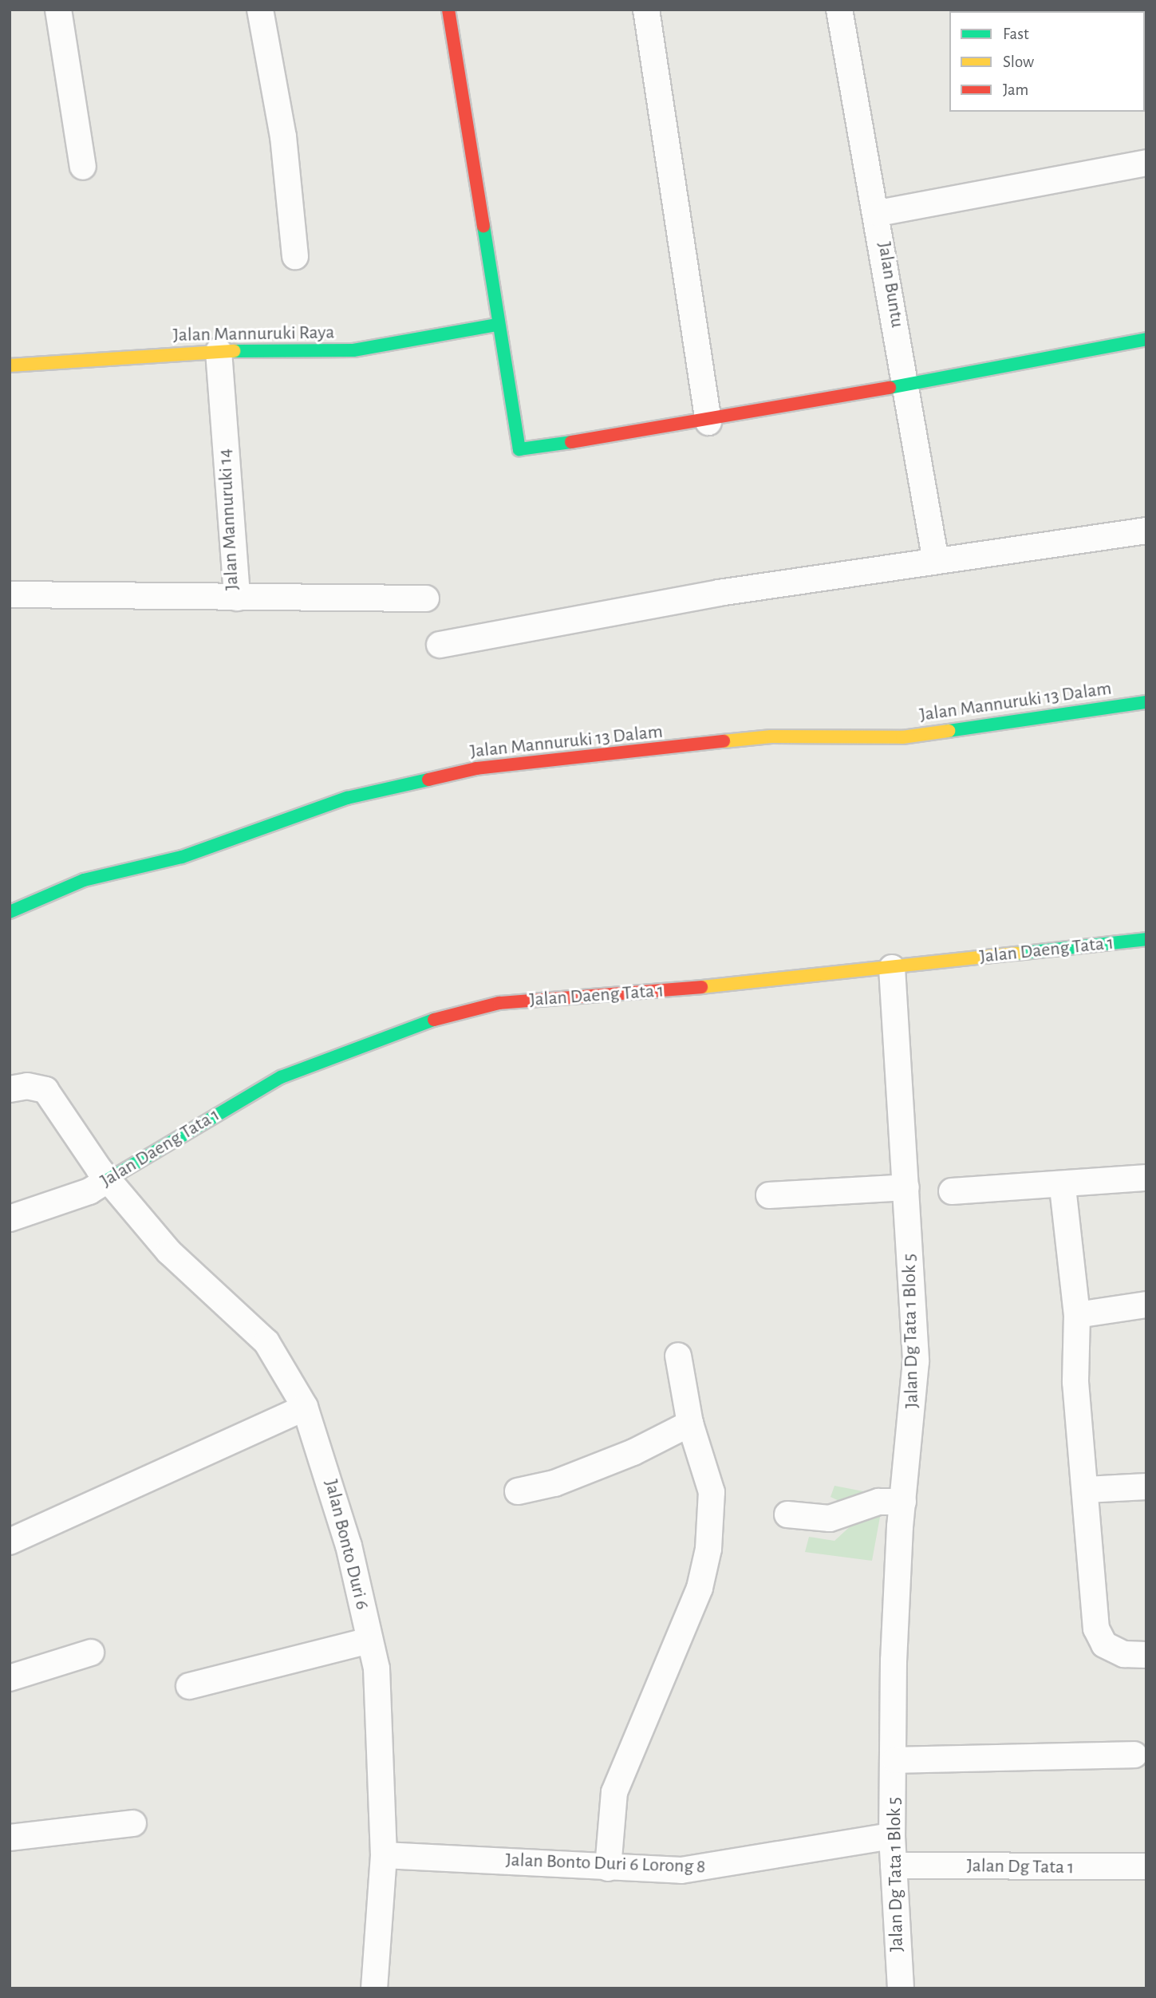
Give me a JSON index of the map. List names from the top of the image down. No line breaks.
{"streets":{"street":["Jalan Buntu","Jalan Mannuruki Raya","Jalan Mannuruki 14","Jalan Mannuruki 13 Dalam","Jalan Daeng Tata 1","Jalan Dg Tata 1 Blok 5","Jalan Bonto Duri 6","Jalan Bonto Duri 6 Lorong 8","Jalan Dg Tata 1"]},"crossings":[["Jalan Mannuruki Raya","Jalan Mannuruki 14"],["Jalan Daeng Tata 1","Jalan Dg Tata 1 Blok 5"],["Jalan Daeng Tata 1","Jalan Bonto Duri 6"],["Jalan Dg Tata 1 Blok 5","Jalan Bonto Duri 6 Lorong 8"],["Jalan Dg Tata 1 Blok 5","Jalan Dg Tata 1"],["Jalan Bonto Duri 6","Jalan Bonto Duri 6 Lorong 8"]],"legend":["Fast","Slow","Jam"]}
